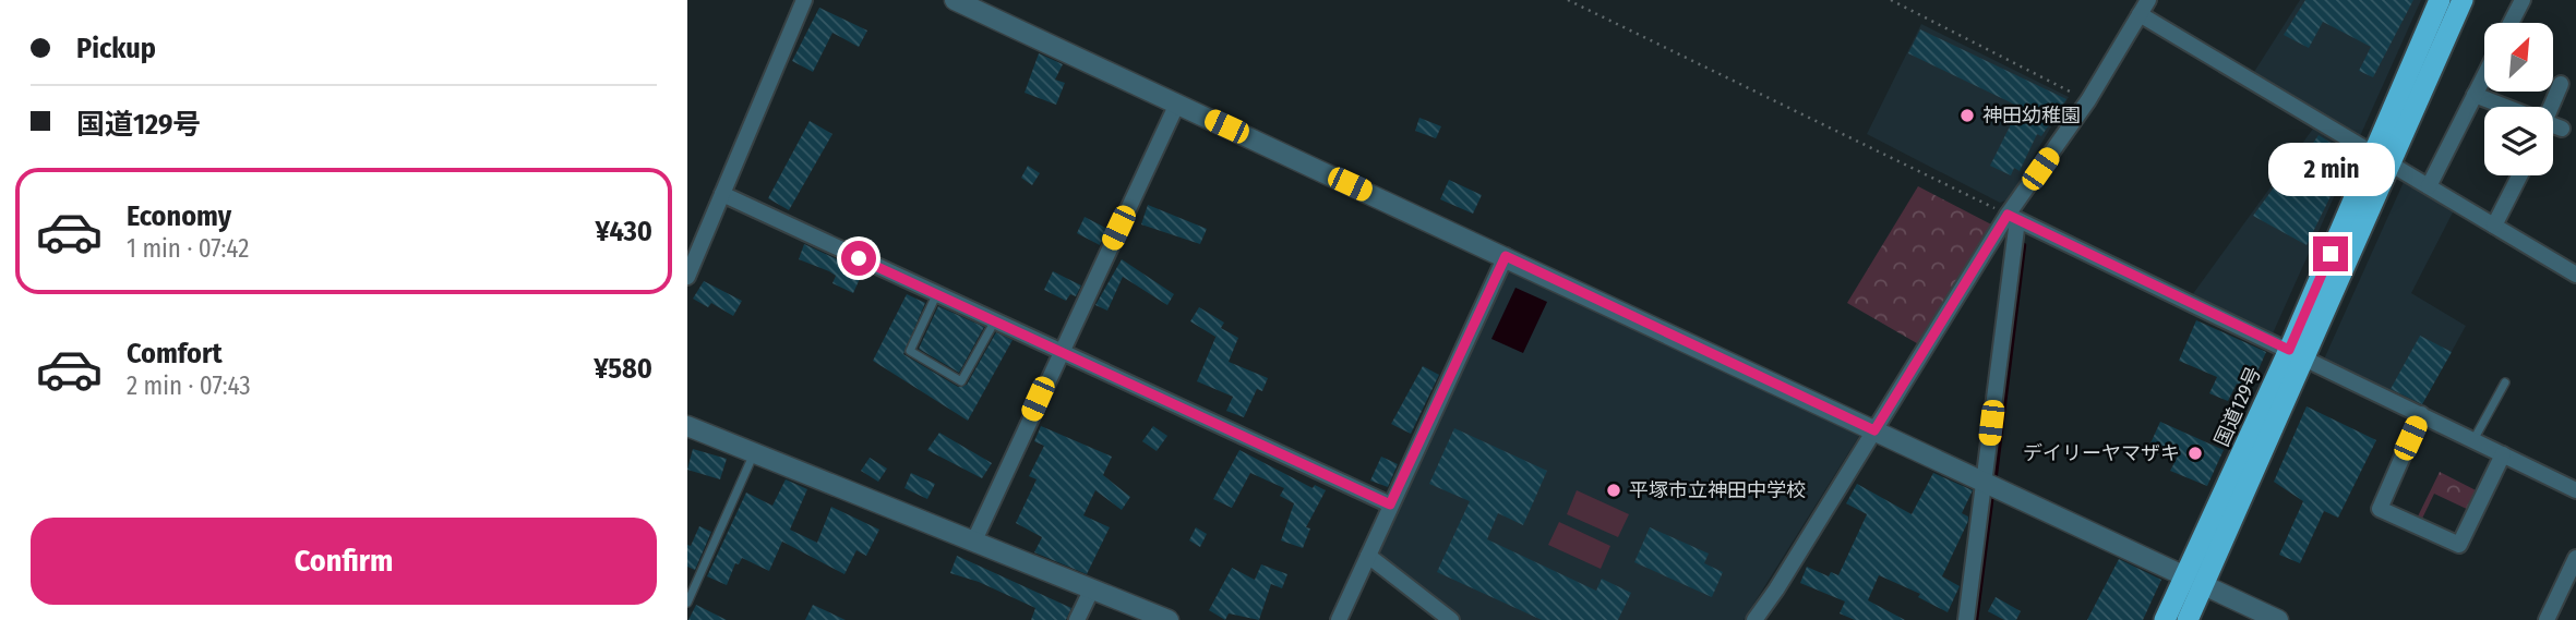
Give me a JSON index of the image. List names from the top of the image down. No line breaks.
{"streets":{"highway":["国道129号"]},"places":["神田幼稚園","デイリーヤマザキ","平塚市立神田中学校"],"north":"top right","page":{"banner":["Pickup","国道129号"],"bubble":"2 min","list":[{"name":"Economy","note":"1 min · 07:42","value":"¥430"},{"name":"Comfort","note":"2 min · 07:43","value":"¥580"}],"buttons":"Confirm"}}
